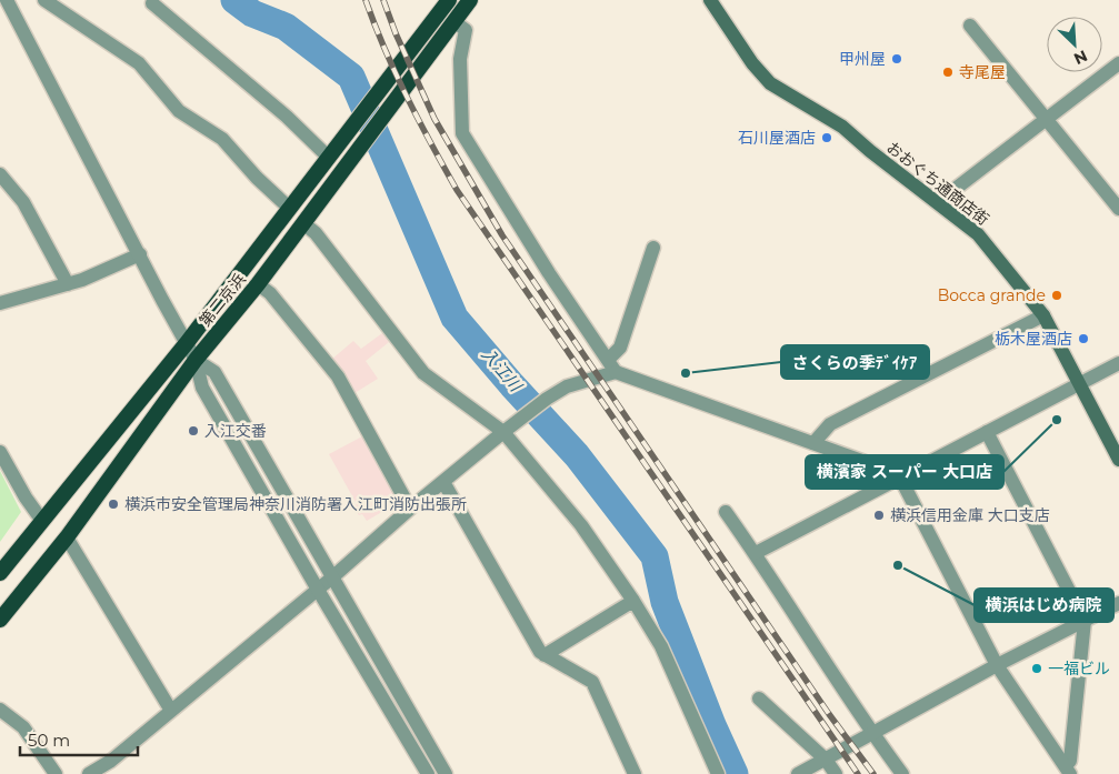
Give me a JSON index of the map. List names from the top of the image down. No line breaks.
{"streets":{"highway":["第二京浜"],"main road":["おおぐち通商店街"]},"water":["入江川"],"places":["甲州屋","寺尾屋","石川屋酒店","Bocca grande","栃木屋酒店","さくらの季ﾃﾞｲｹｱ","横濱家 スーパー 大口店","入江交番","横浜市安全管理局神奈川消防署入江町消防出張所","横浜信用金庫 大口支店","横浜はじめ病院","一福ビル"],"scale_bar":"50 m","north":"bottom right"}
